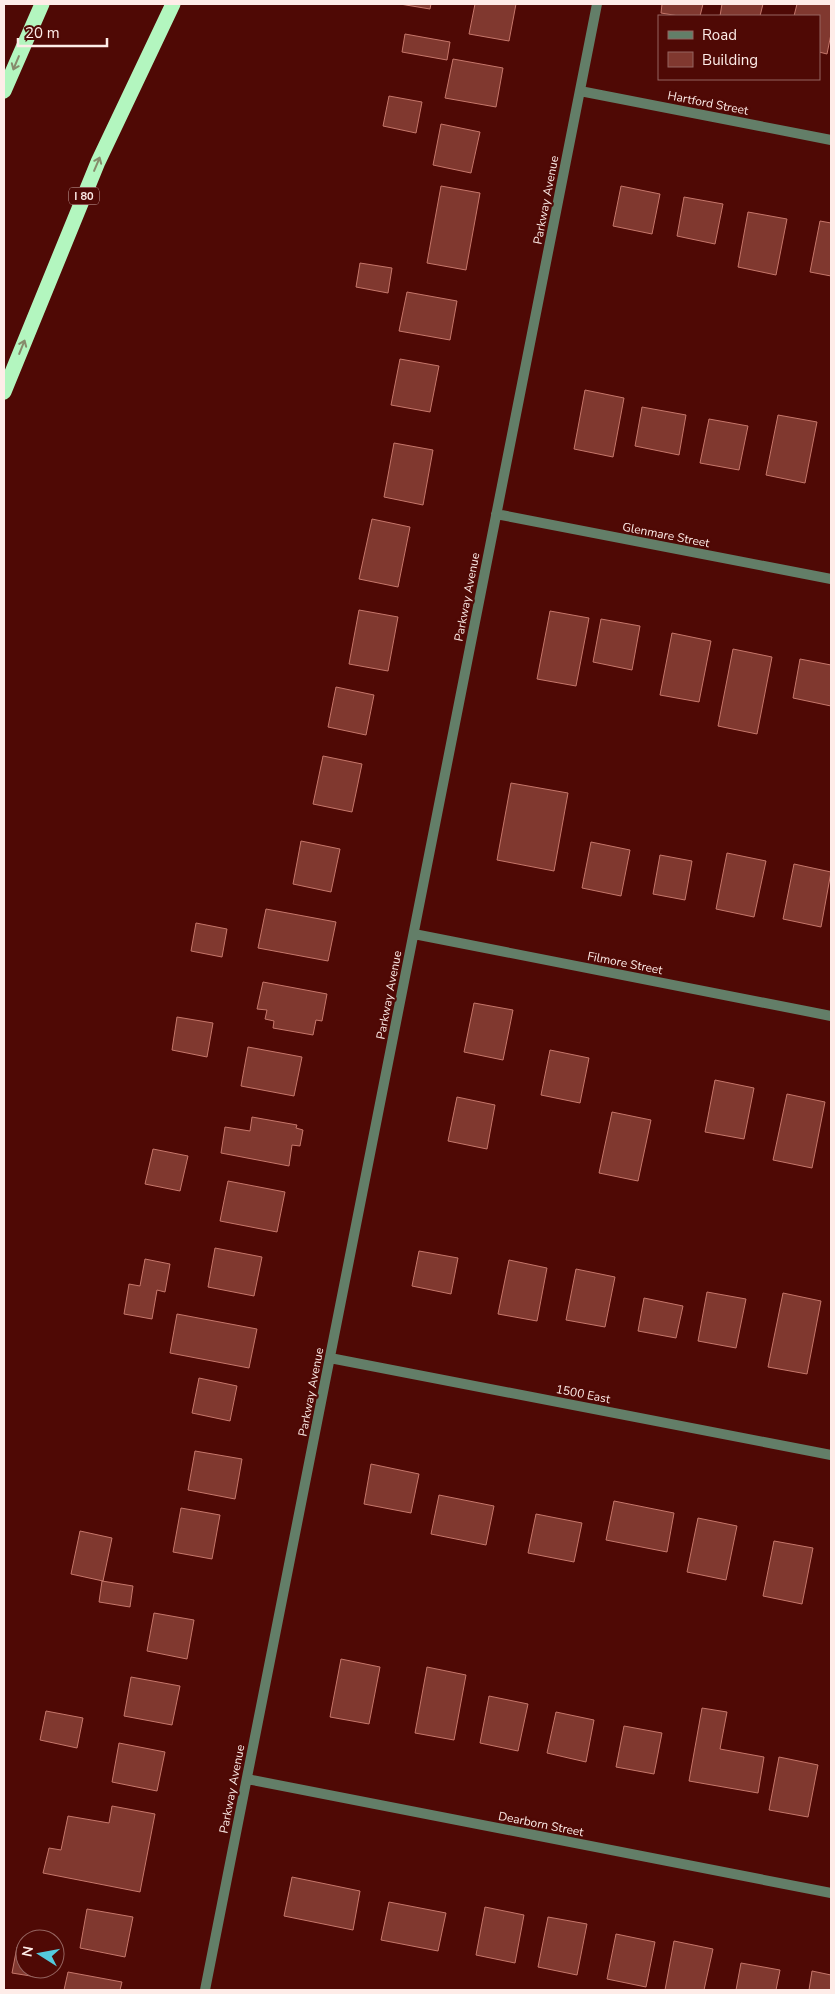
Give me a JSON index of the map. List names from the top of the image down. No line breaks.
{"streets":{"highway":["I 80"],"street":["Hartford Street","Parkway Avenue","Glenmare Street","Filmore Street","1500 East","Dearborn Street"]},"crossings":[["Hartford Street","Parkway Avenue"],["Parkway Avenue","Glenmare Street"],["Parkway Avenue","Filmore Street"],["Parkway Avenue","1500 East"],["Parkway Avenue","Dearborn Street"]],"legend":["Road","Building"],"scale_bar":"20 m","north":"left"}
